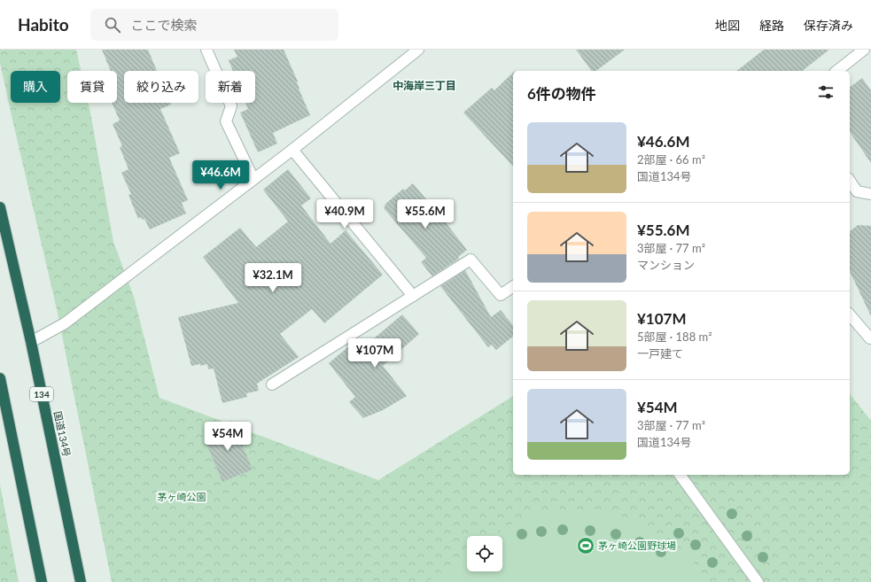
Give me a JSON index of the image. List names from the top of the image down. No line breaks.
{"streets":{"highway":["134","国道134号"]},"districts":["中海岸三丁目"],"parks":["茅ヶ崎公園"],"places":{"sports":["茅ヶ崎公園野球場"]},"page":{"header":"Habito","search":"ここで検索","nav":["地図","経路","保存済み"],"chip":["購入","賃貸","絞り込み","新着"],"heading":"6件の物件","list":[{"name":"¥46.6M","note":"2部屋 · 66 m² · 国道134号"},{"name":"¥55.6M","note":"3部屋 · 77 m² · マンション"},{"name":"¥107M","note":"5部屋 · 188 m² · 一戸建て"},{"name":"¥54M","note":"3部屋 · 77 m² · 国道134号"}],"price":["¥46.6M","¥40.9M","¥55.6M","¥32.1M","¥107M","¥54M"]}}
